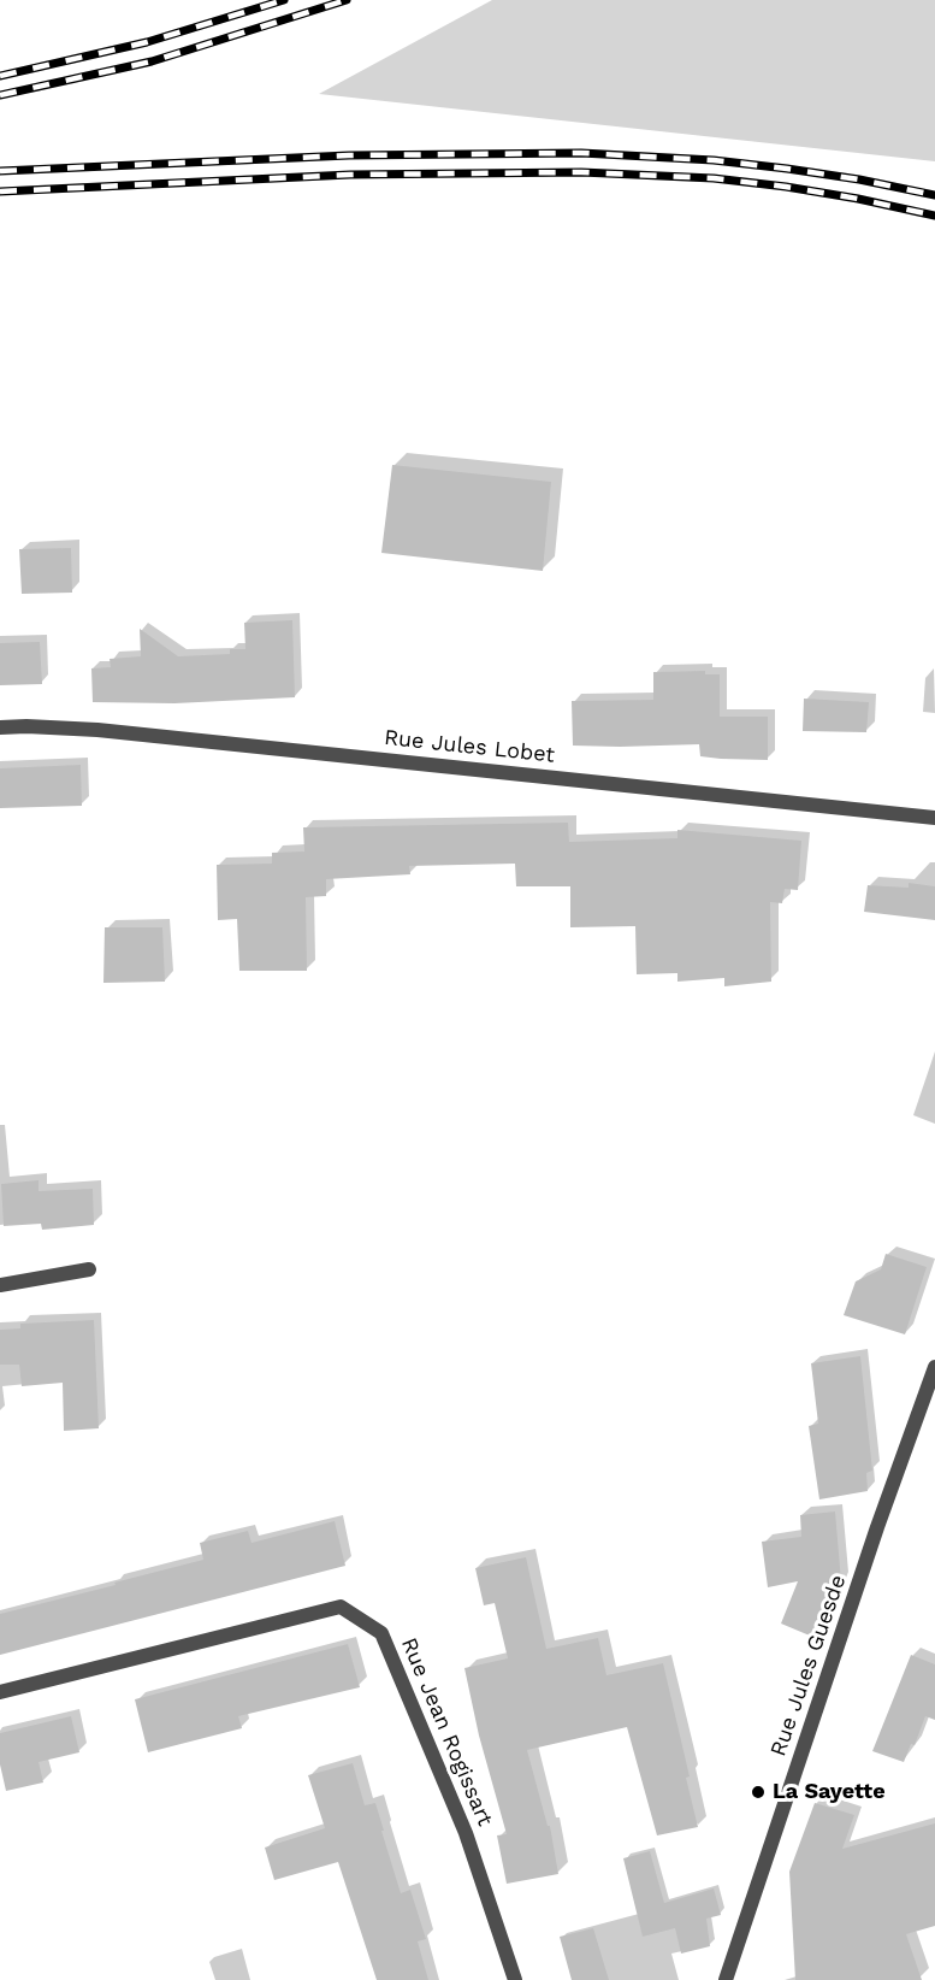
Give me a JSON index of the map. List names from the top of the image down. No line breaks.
{"streets":{"street":["Rue Jules Lobet","Rue Jules Guesde","Rue Jean Rogissart"]},"places":["La Sayette"]}
